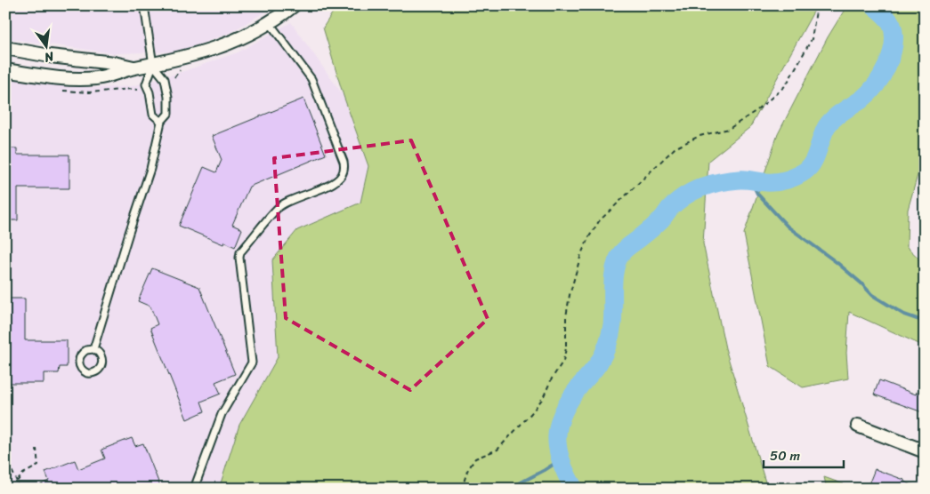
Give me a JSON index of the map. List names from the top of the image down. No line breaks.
{"scale_bar":"50 m","north":"bottom"}
